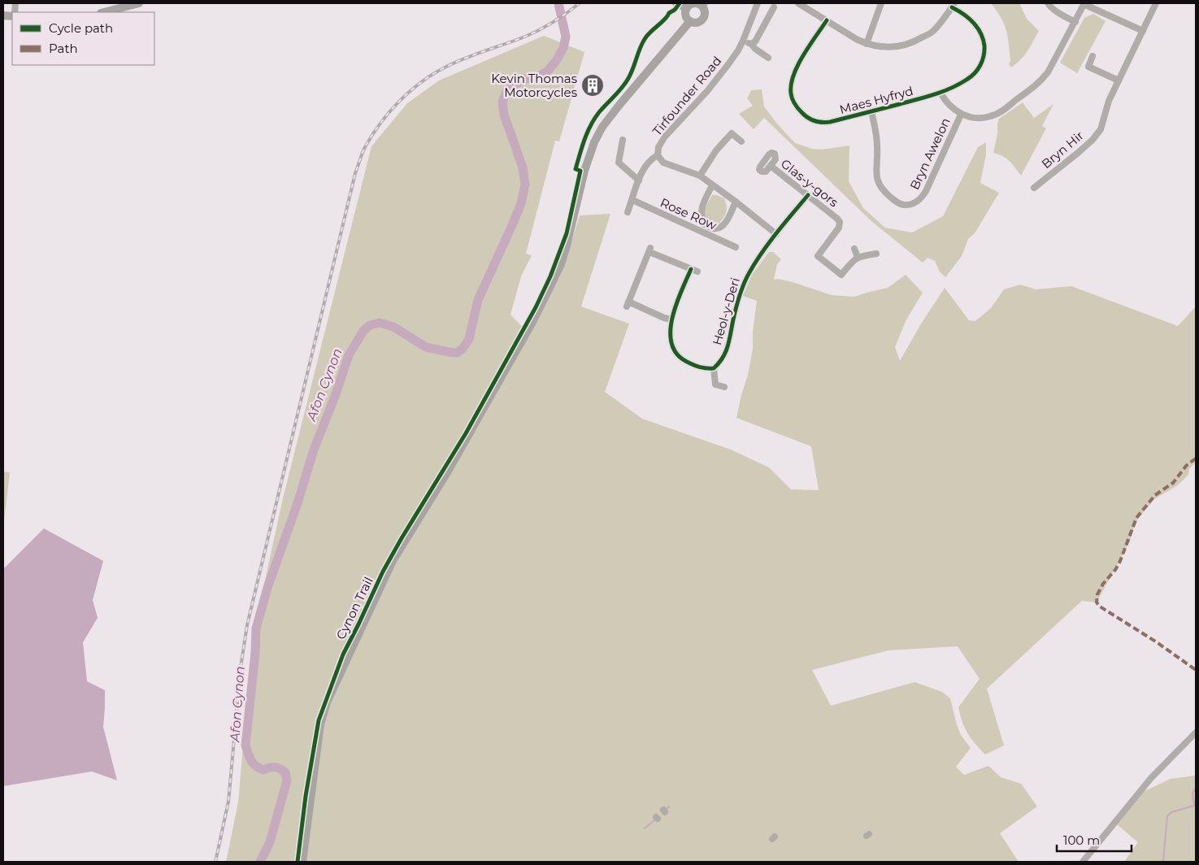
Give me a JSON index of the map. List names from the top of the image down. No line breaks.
{"streets":{"street":["Tirfounder Road","Maes Hyfryd","Bryn Hir","Bryn Awelon","Glas-y-gors","Rose Row","Heol-y-Deri"],"cycle path":["Cynon Trail"]},"crossings":[["Tirfounder Road","Rose Row"],["Maes Hyfryd","Bryn Awelon"],["Glas-y-gors","Heol-y-Deri"]],"water":["Afon Cynon"],"places":{"building":["Kevin Thomas Motorcycles"]},"legend":["Cycle path","Path"],"scale_bar":"100 m"}
